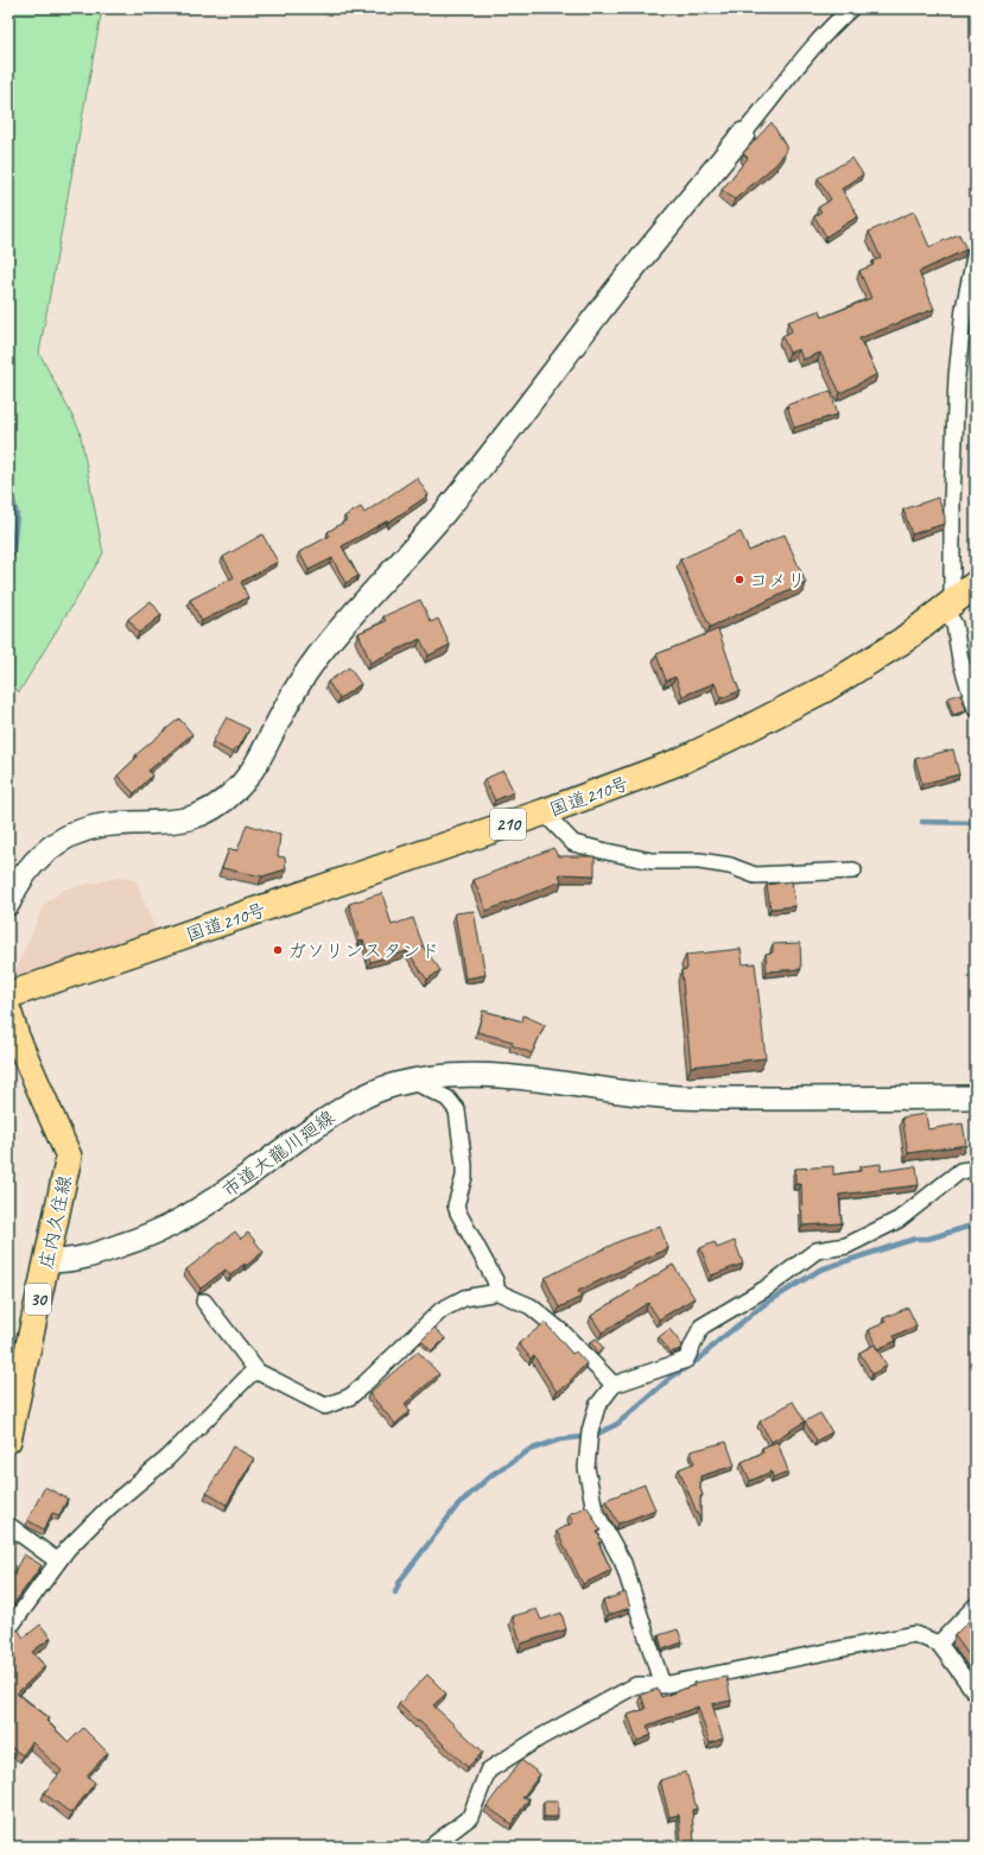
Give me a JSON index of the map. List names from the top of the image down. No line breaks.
{"streets":{"highway":["国道210号","210"],"main road":["庄内久住線","30"],"street":["市道大龍川廻線"]},"crossings":[["市道大龍川廻線","庄内久住線"]],"places":["コメリ","ガソリンスタンド"]}
